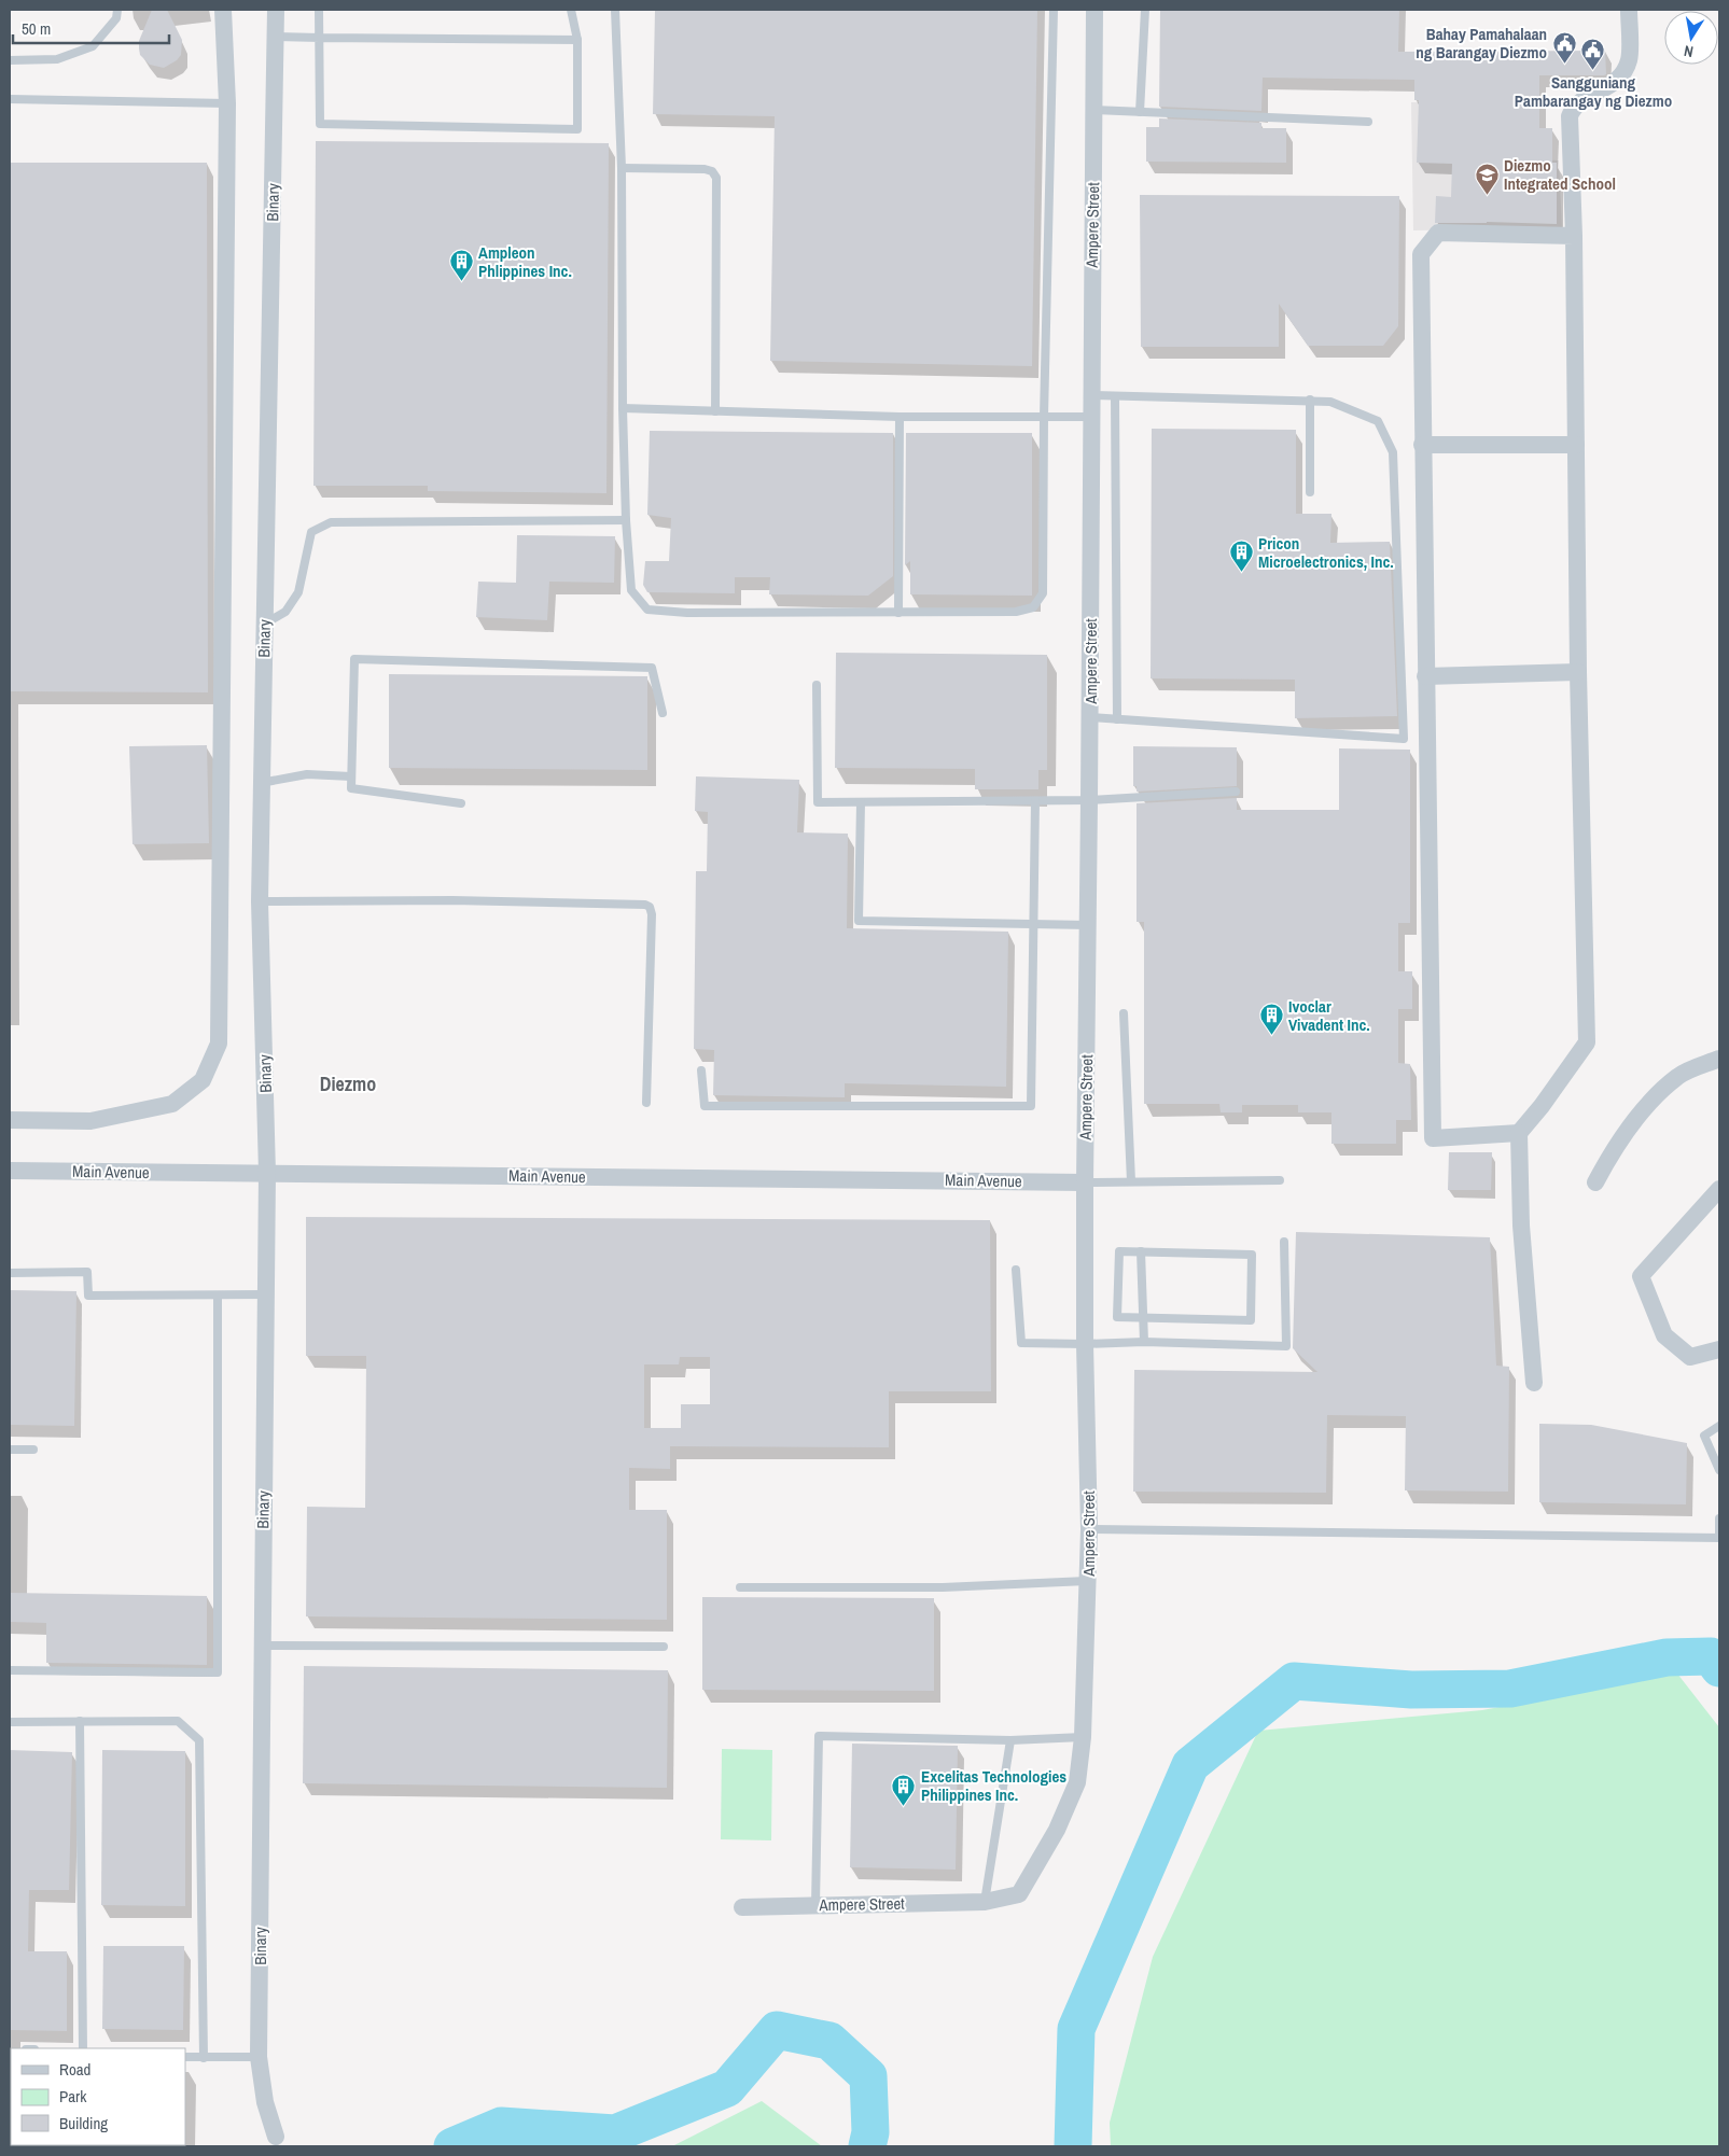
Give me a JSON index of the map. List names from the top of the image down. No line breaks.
{"streets":{"street":["Binary","Ampere Street","Main Avenue"]},"crossings":[["Binary","Main Avenue"],["Ampere Street","Main Avenue"]],"districts":["Diezmo"],"places":{"public building":["Bahay Pamahalaan ng Barangay Diezmo","Sangguniang Pambarangay ng Diezmo"],"school or university":["Diezmo Integrated School"],"building":["Ampleon Phlippines Inc.","Pricon Microelectronics, Inc.","Ivoclar Vivadent Inc.","Excelitas Technologies Philippines Inc."]},"legend":["Road","Park","Building"],"scale_bar":"50 m","north":"bottom"}
